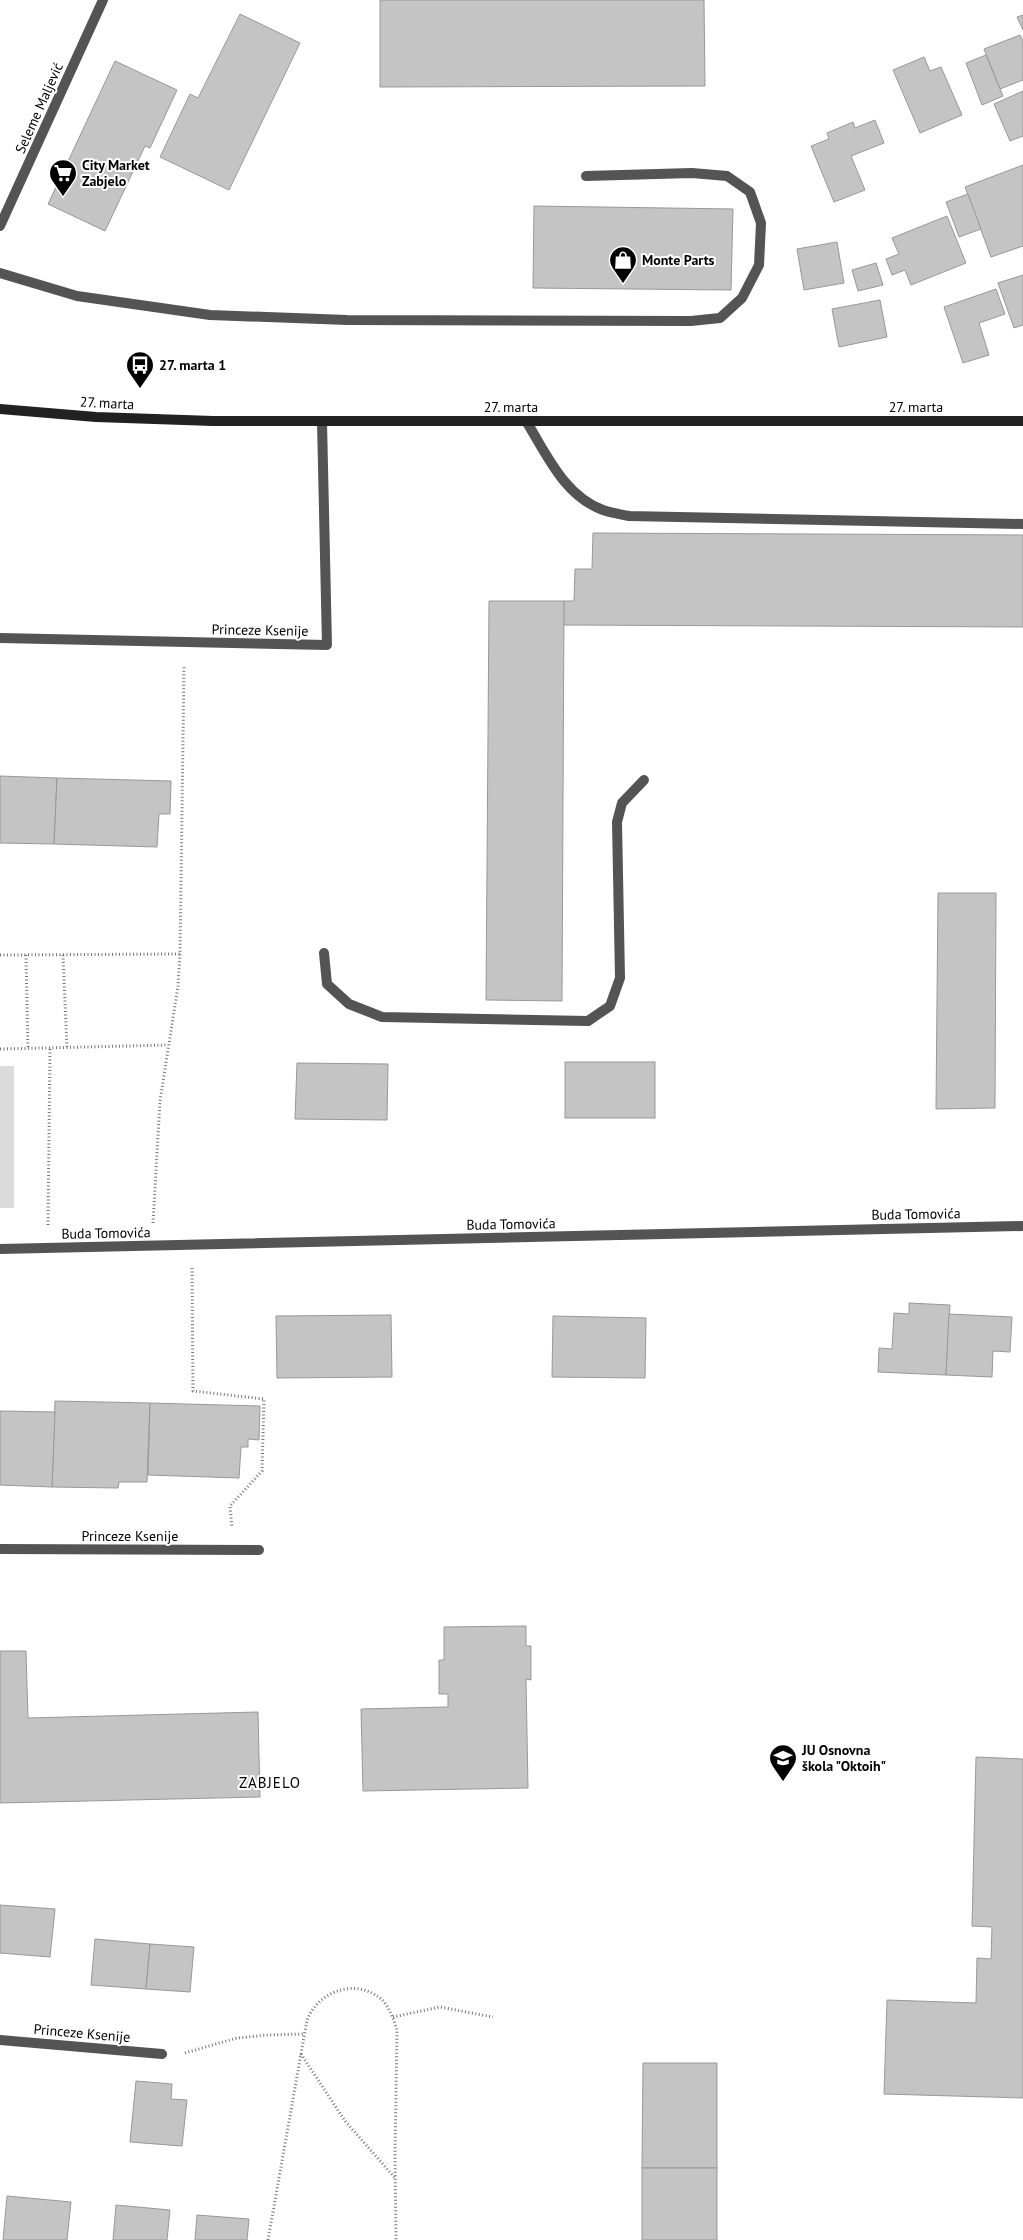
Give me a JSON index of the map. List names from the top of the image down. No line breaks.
{"streets":{"street":["Seleme Maljević","27. marta","Princeze Ksenije","Buda Tomovića"]},"crossings":[["27. marta","Princeze Ksenije"]],"districts":["ZABJELO"],"places":{"supermarket":["City Market Zabjelo"],"shop":["Monte Parts"],"bus stop":["27. marta 1"],"school or university":["JU Osnovna škola \"Oktoih\""]}}
